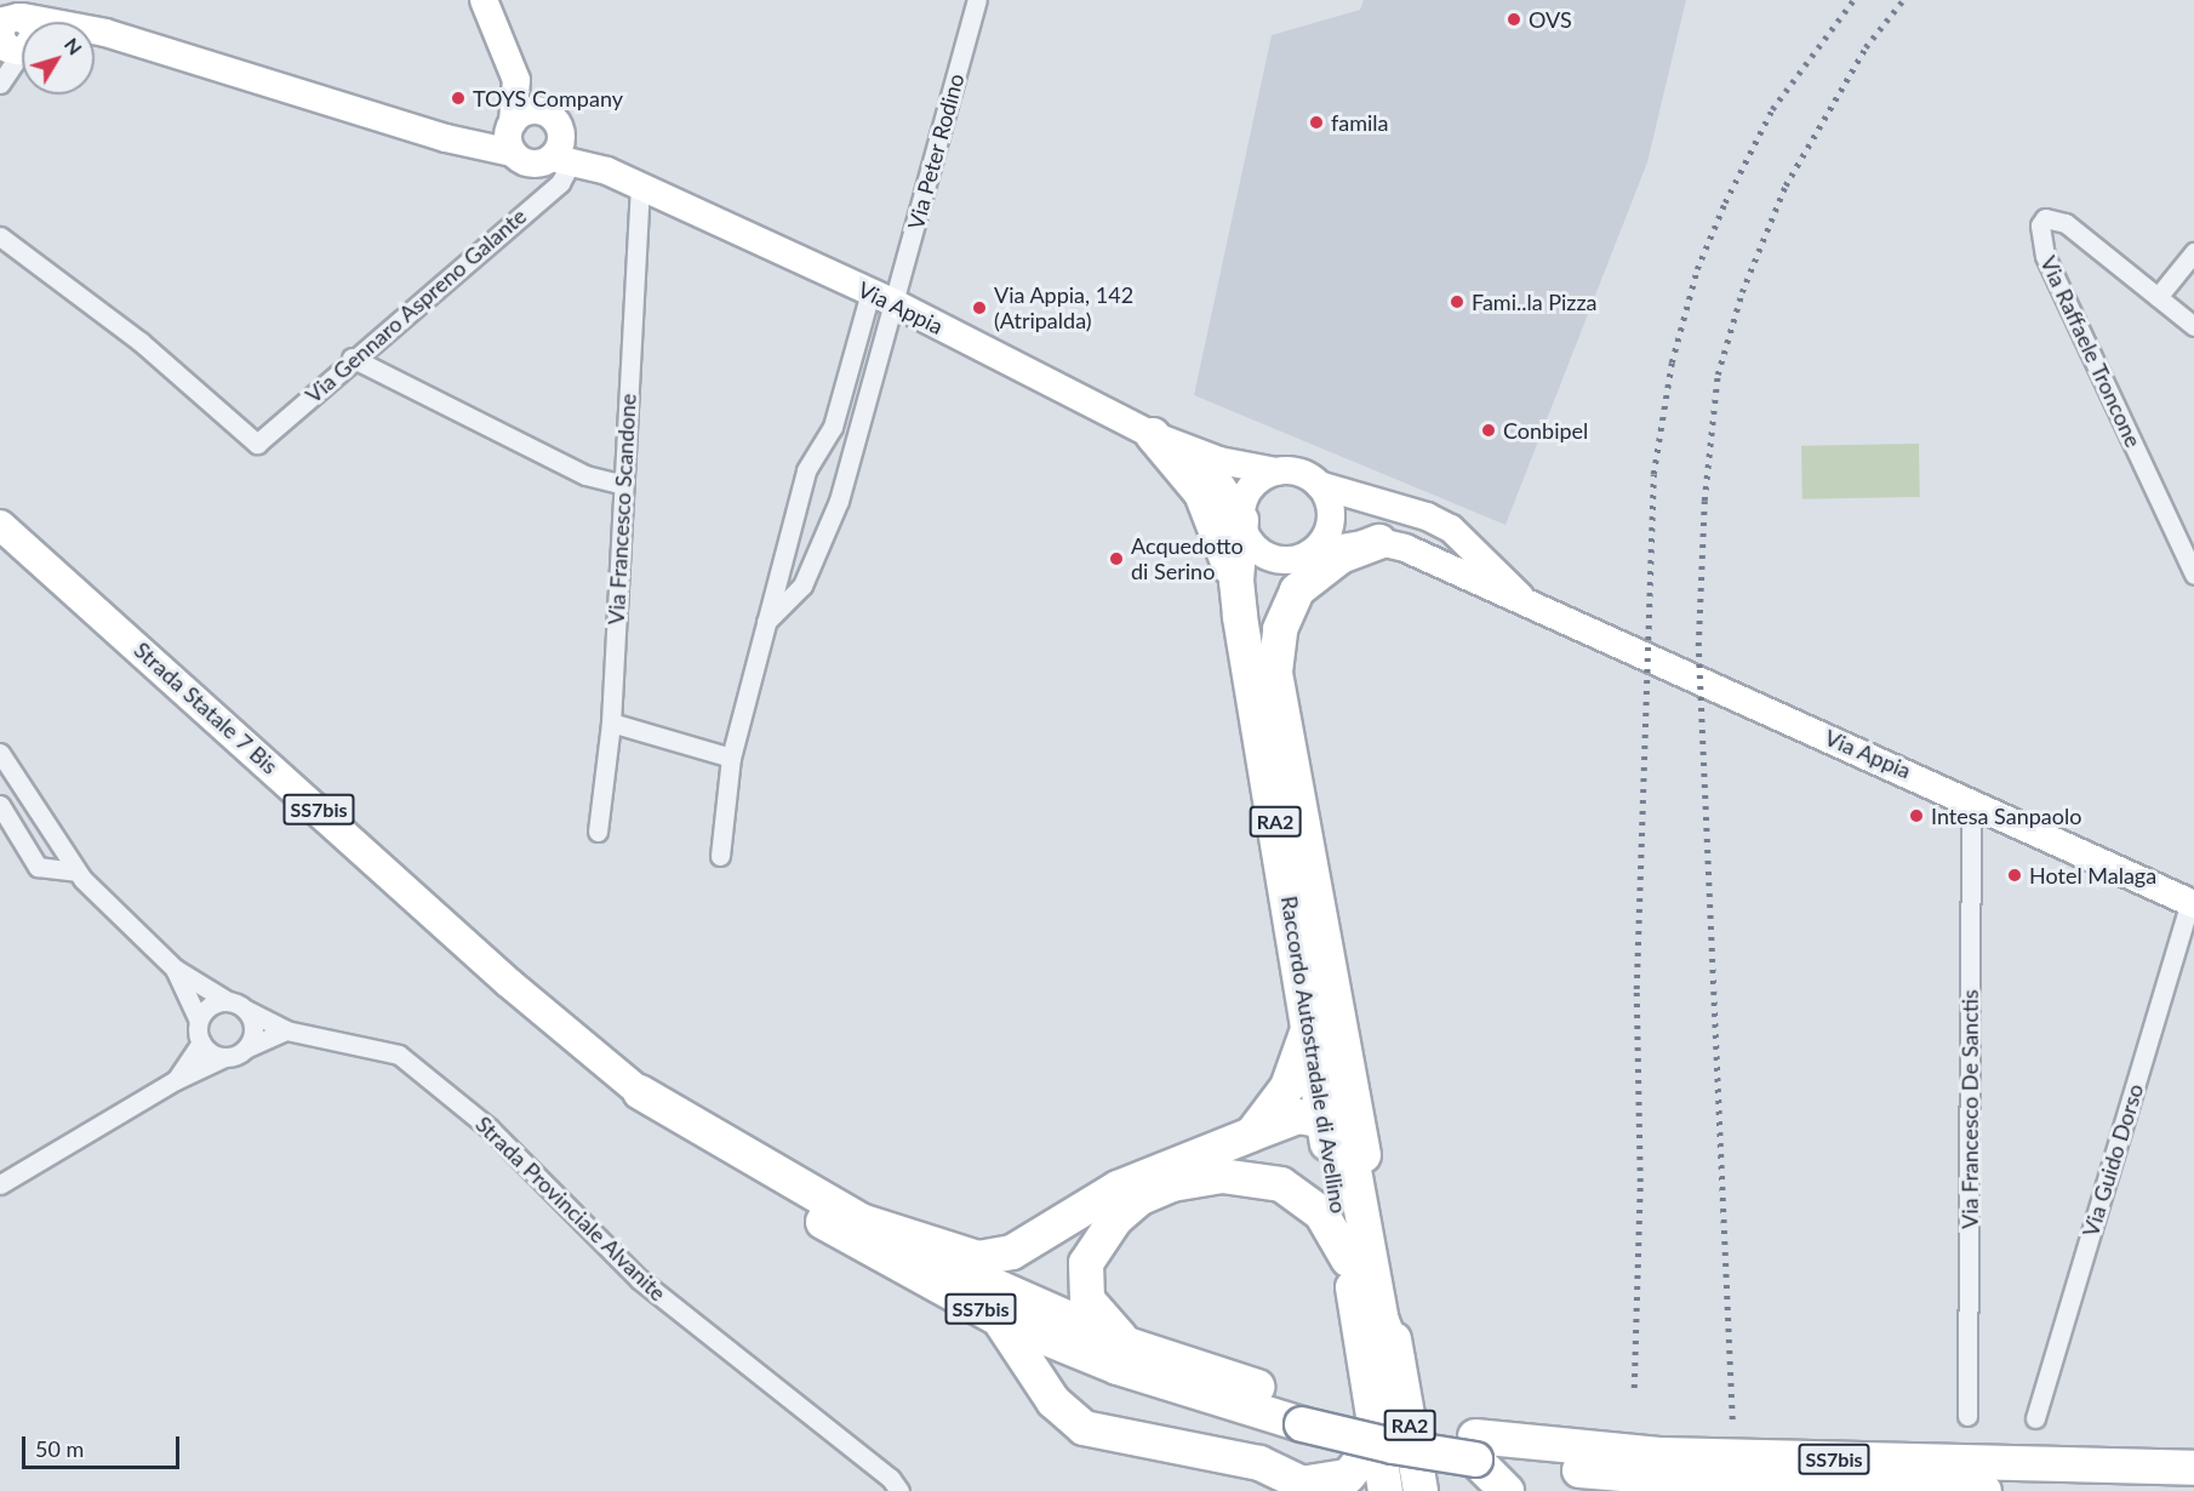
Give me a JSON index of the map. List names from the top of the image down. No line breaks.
{"streets":{"highway":["SS7bis","RA2","Raccordo Autostradale di Avellino"],"main road":["Strada Statale 7 Bis"],"street":["Via Peter Rodino","Via Gennaro Aspreno Galante","Via Appia","Via Raffaele Troncone","Via Francesco Scandone","Via Francesco De Sanctis","Via Guido Dorso","Strada Provinciale Alvanite"]},"crossings":[["Via Peter Rodino","Via Appia"],["Via Gennaro Aspreno Galante","Via Appia"],["Via Appia","Via Francesco Scandone"],["Via Appia","Via Francesco De Sanctis"],["Via Appia","Via Guido Dorso"],["Strada Statale 7 Bis","SS7bis"]],"places":["OVS","TOYS Company","famila","Fami..la Pizza","Via Appia, 142 (Atripalda)","Conbipel","Acquedotto di Serino","Intesa Sanpaolo","Hotel Malaga"],"scale_bar":"50 m","north":"top right"}
